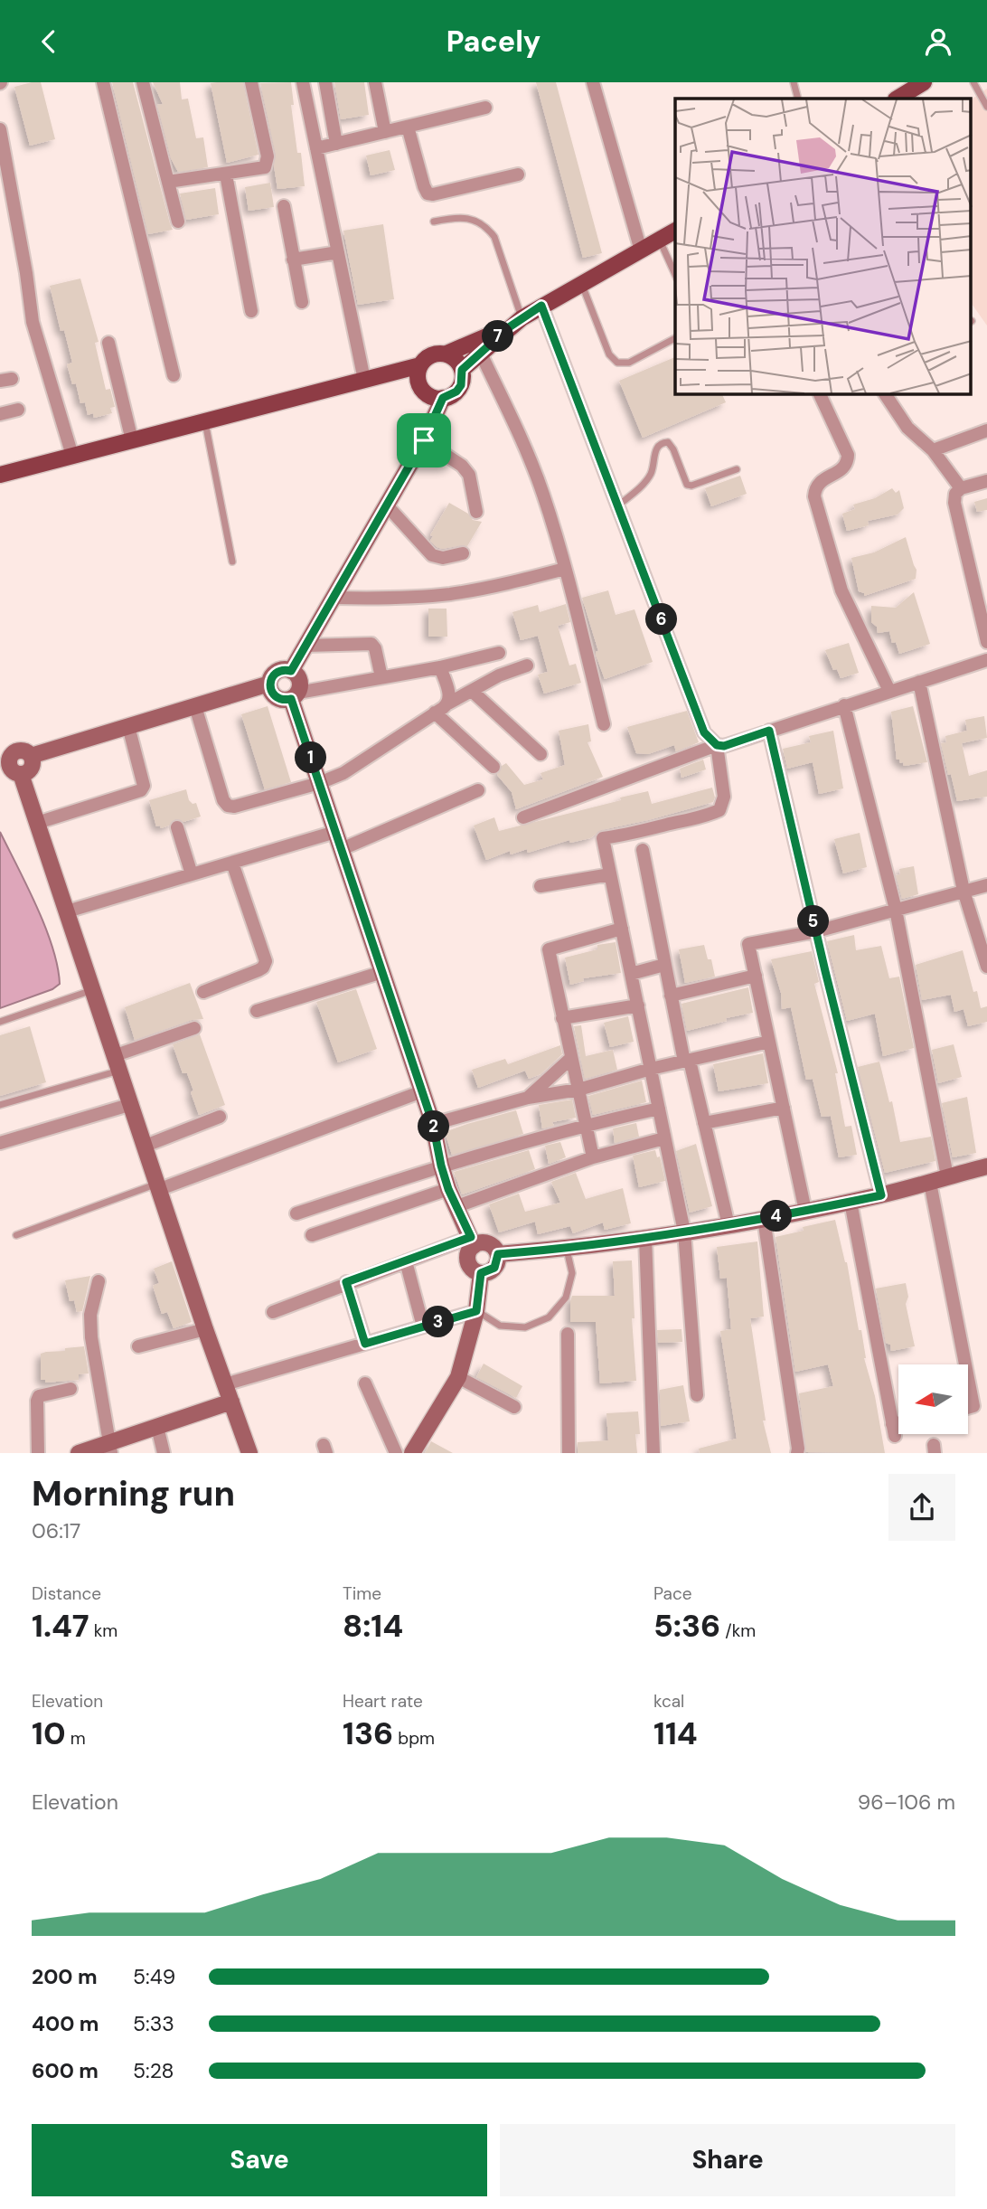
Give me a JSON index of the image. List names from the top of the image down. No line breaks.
{"north":"left","page":{"header":"Pacely","pins":["7","6","1","5","2","4","3"],"heading":["Morning run","06:17"],"stats":[["Distance","1.47 km"],["Time","8:14"],["Pace","5:36 /km"],["Elevation","10 m"],["Heart rate","136 bpm"],["kcal","114"]],"chart":["Elevation","96–106 m"],"list":[{"name":"200 m","note":"5:49"},{"name":"400 m","note":"5:33"},{"name":"600 m","note":"5:28"}],"buttons":["Save","Share"]}}
